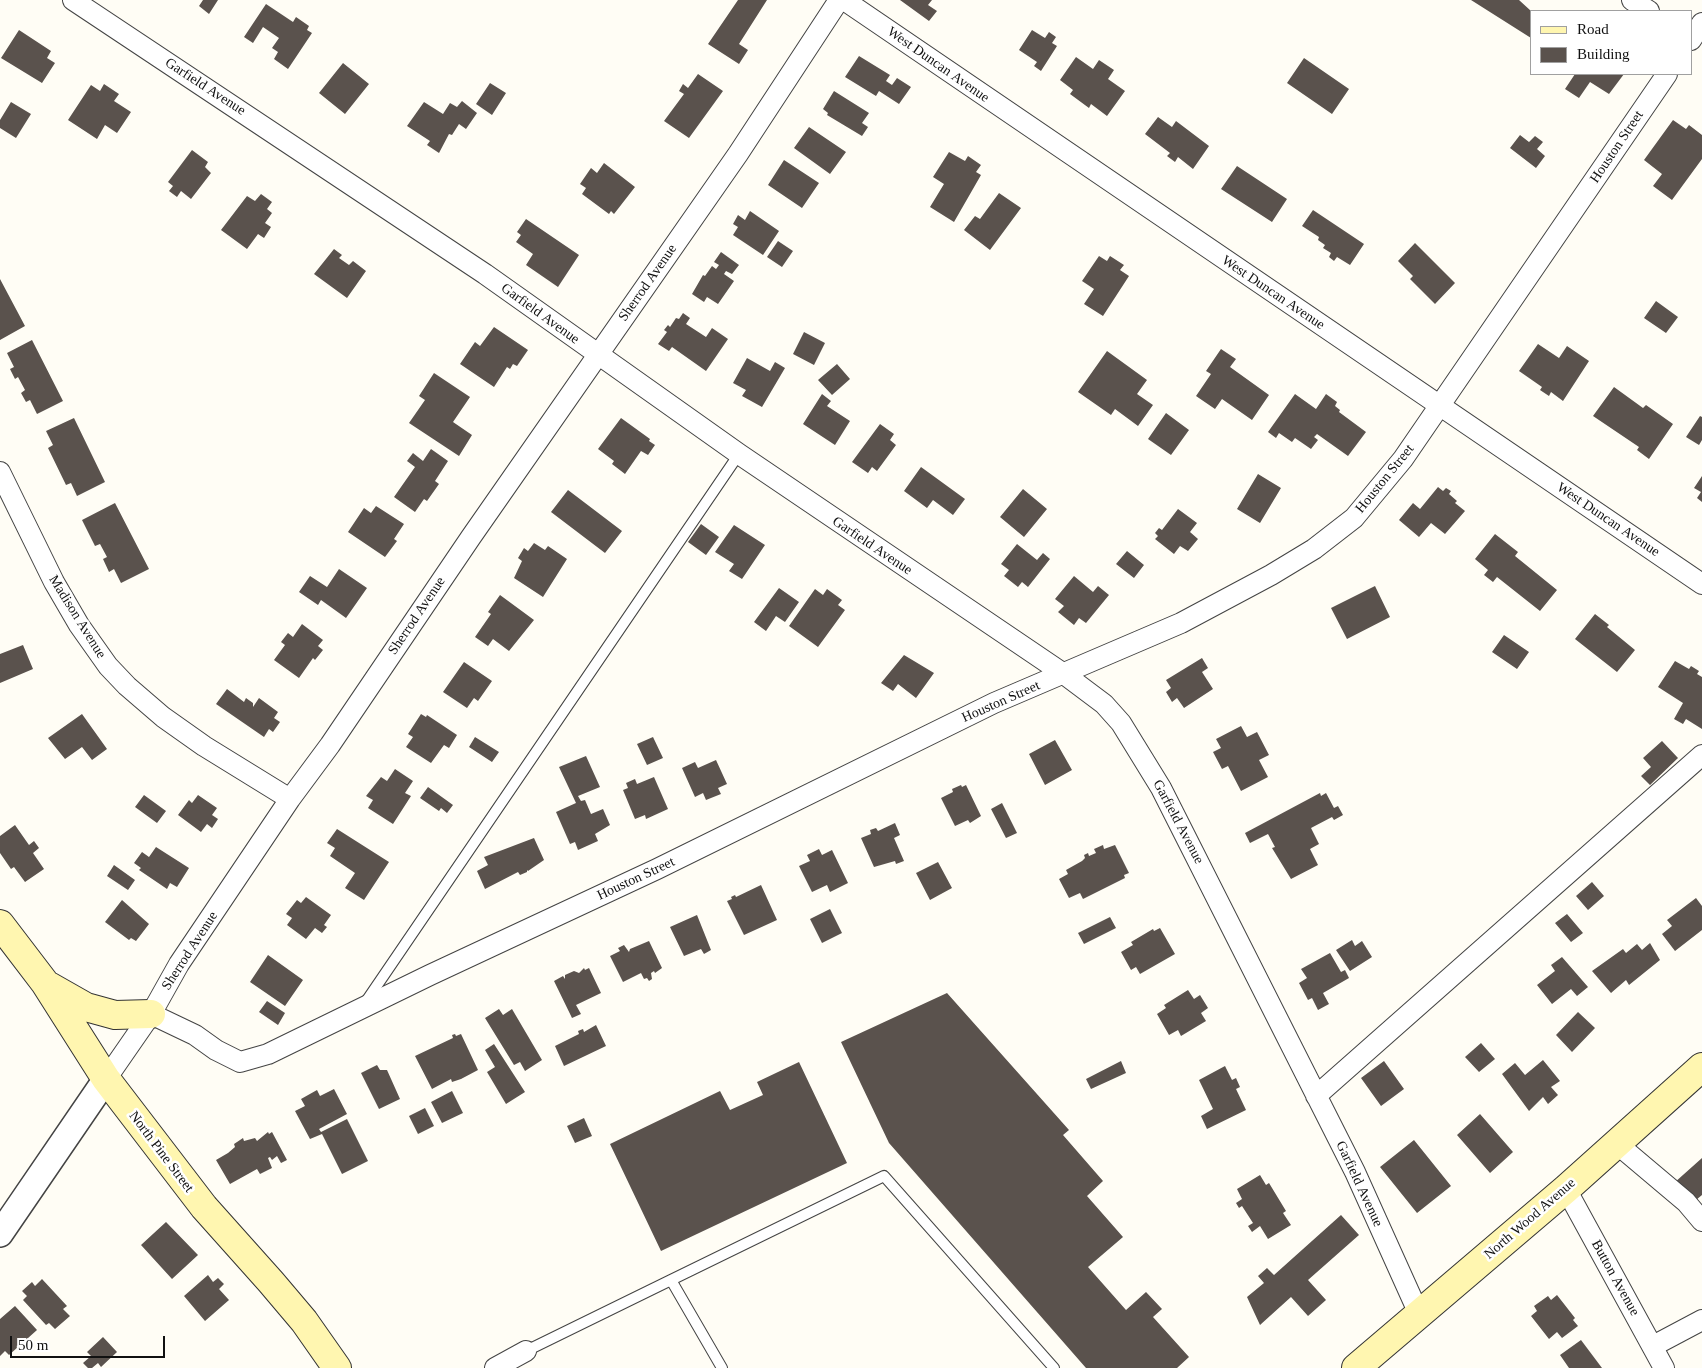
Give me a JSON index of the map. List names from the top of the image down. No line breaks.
{"streets":{"main road":["North Pine Street","North Wood Avenue"],"street":["West Duncan Avenue","Garfield Avenue","Houston Street","Sherrod Avenue","Madison Avenue","Button Avenue"]},"crossings":[["West Duncan Avenue","Houston Street"],["Garfield Avenue","Houston Street"],["Garfield Avenue","Sherrod Avenue"],["Garfield Avenue","North Wood Avenue"],["Houston Street","Sherrod Avenue"],["Sherrod Avenue","Madison Avenue"],["Sherrod Avenue","North Pine Street"],["North Wood Avenue","Button Avenue"]],"legend":["Road","Building"],"scale_bar":"50 m"}
